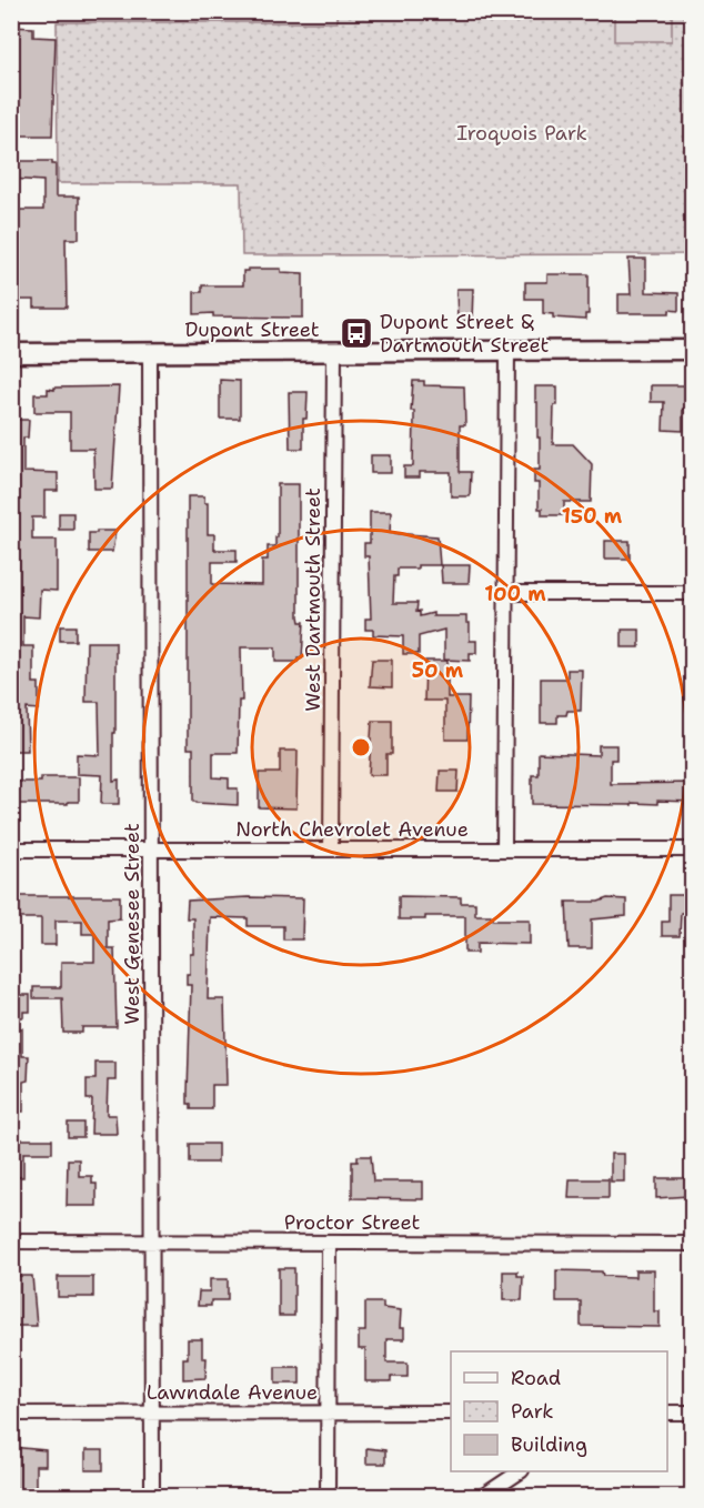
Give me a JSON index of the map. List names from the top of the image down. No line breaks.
{"streets":{"street":["Dupont Street","West Dartmouth Street","North Chevrolet Avenue","West Genesee Street","Proctor Street","Lawndale Avenue"]},"crossings":[["Dupont Street","West Dartmouth Street"],["Dupont Street","West Genesee Street"],["West Dartmouth Street","North Chevrolet Avenue"],["North Chevrolet Avenue","West Genesee Street"],["West Genesee Street","Proctor Street"],["West Genesee Street","Lawndale Avenue"]],"parks":["Iroquois Park"],"places":{"bus stop":["Dupont Street & Dartmouth Street"]},"legend":["Road","Park","Building"],"rings":["150 m","100 m","50 m"]}
